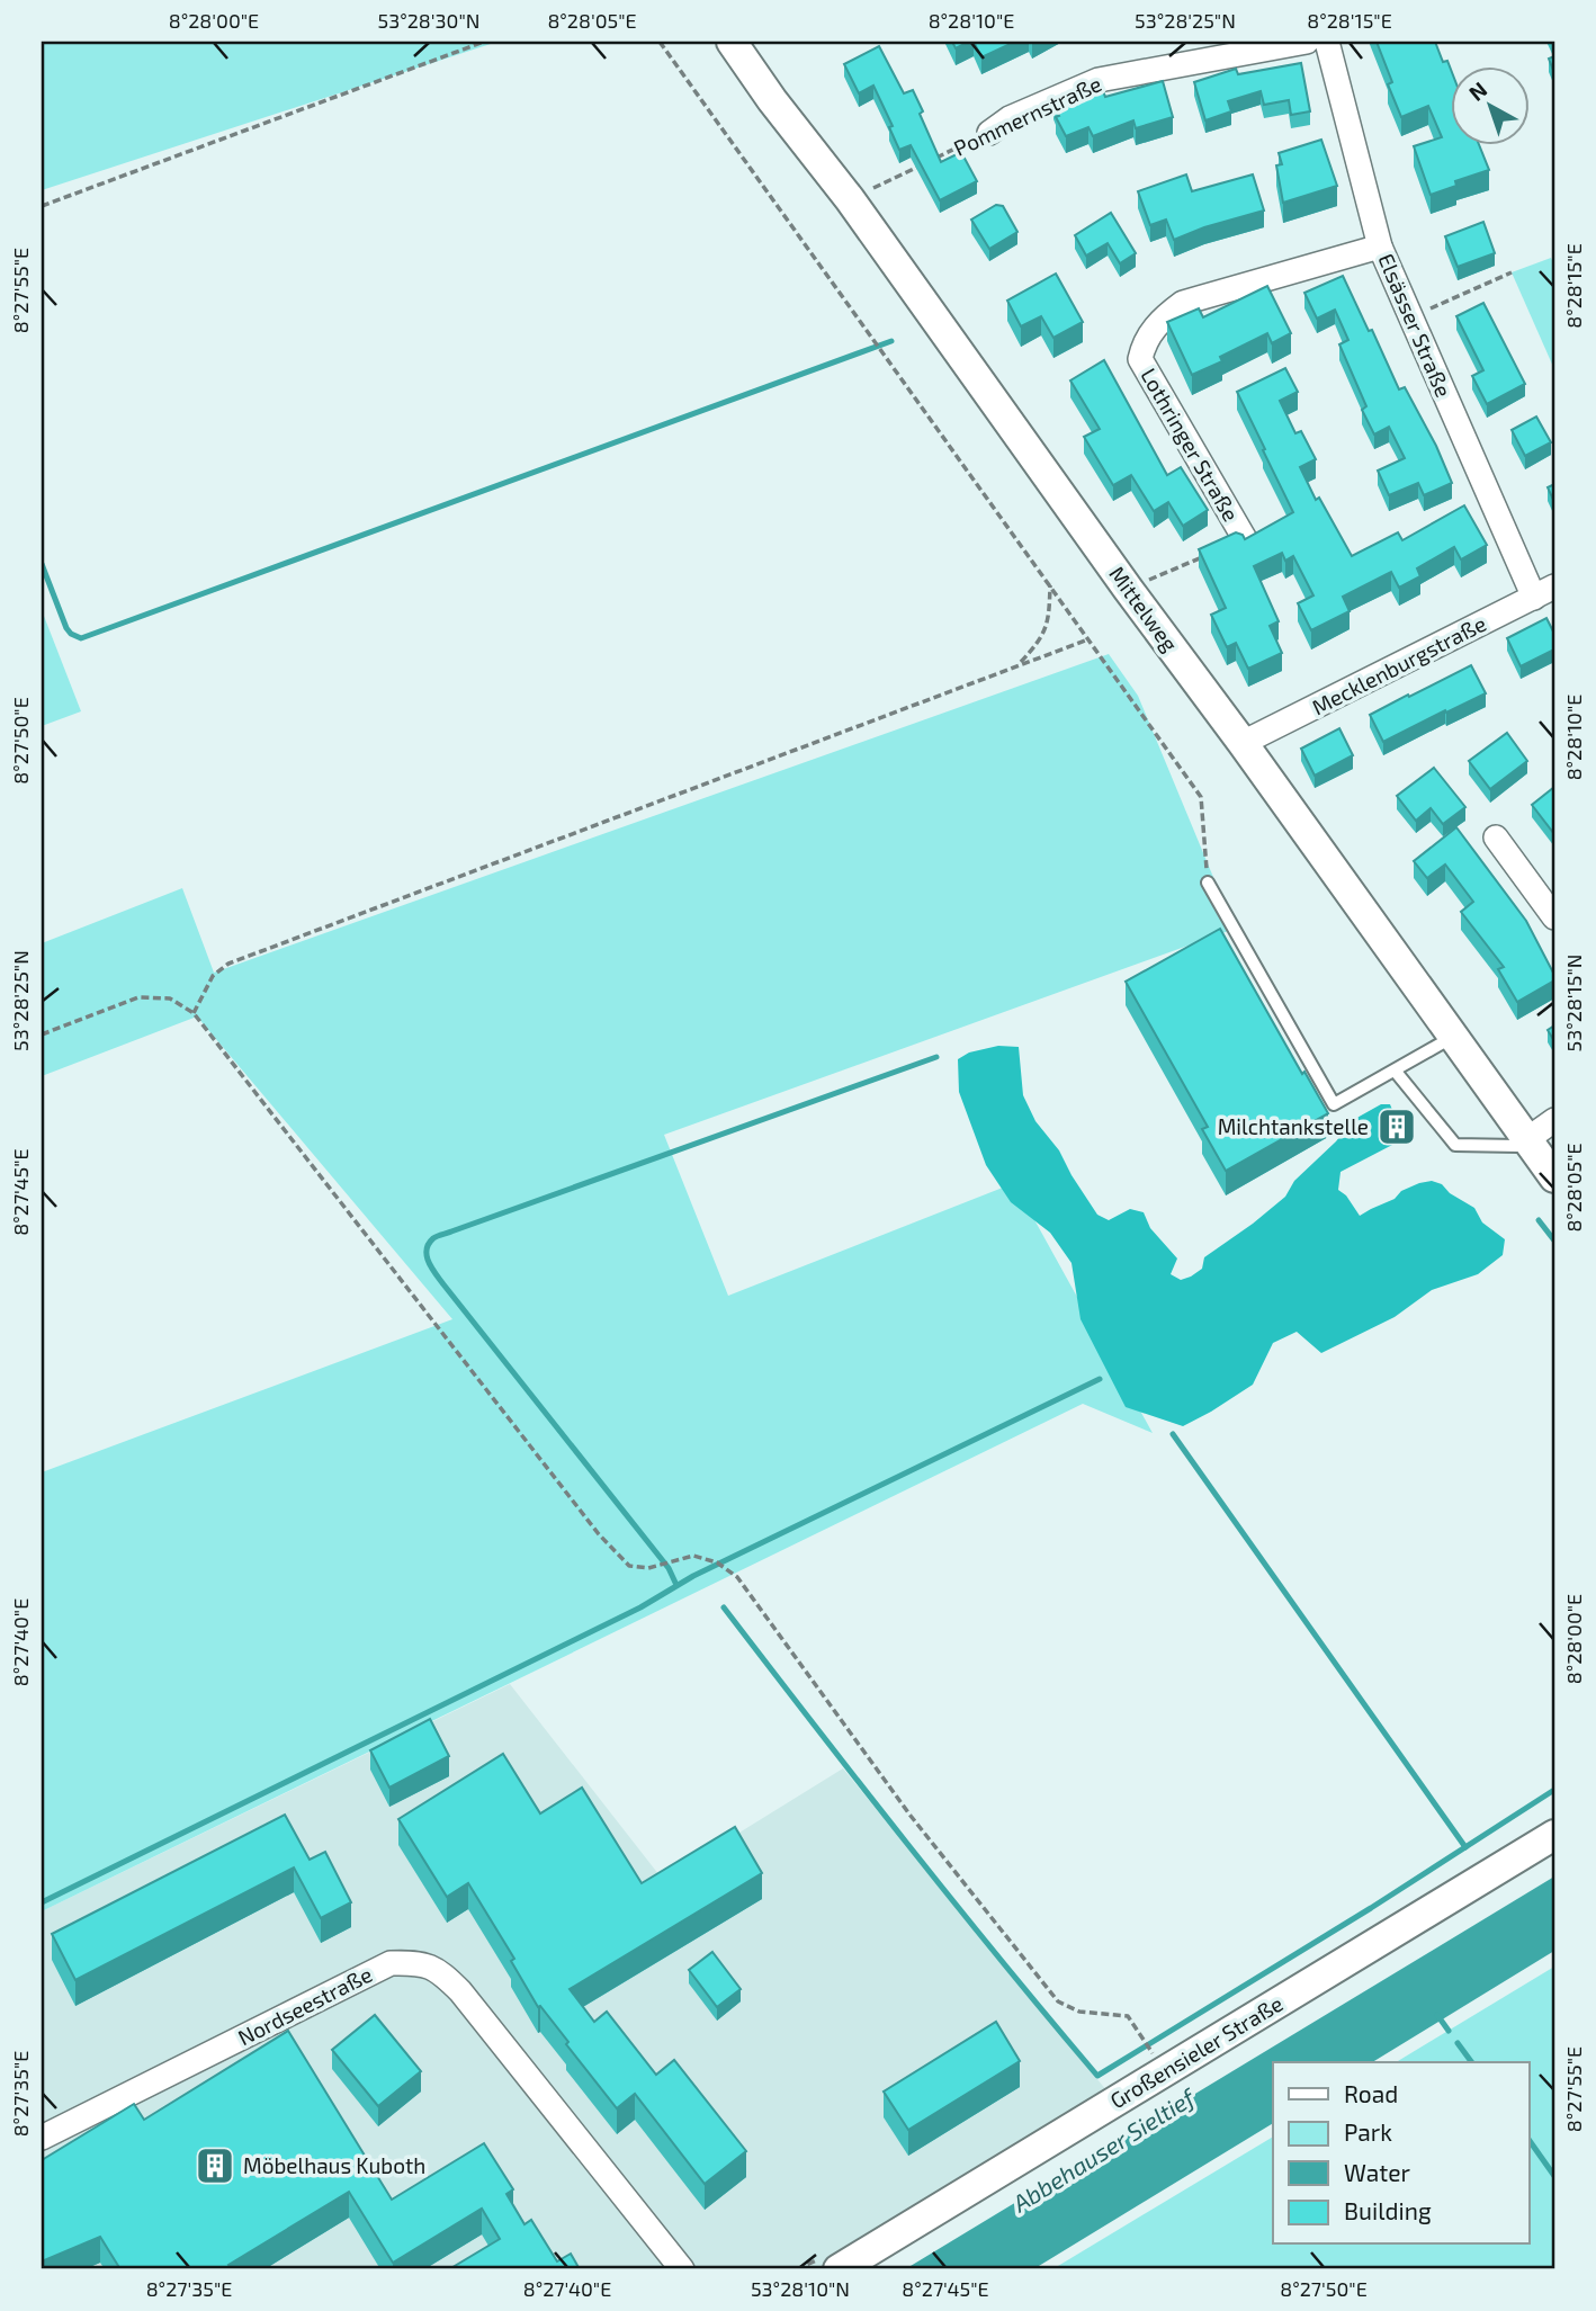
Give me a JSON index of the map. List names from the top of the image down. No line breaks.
{"streets":{"street":["Pommernstraße","Elsässer Straße","Lothringer Straße","Mittelweg","Mecklenburgstraße","Nordseestraße","Großensieler Straße"]},"crossings":[["Elsässer Straße","Lothringer Straße"],["Elsässer Straße","Mecklenburgstraße"],["Mittelweg","Mecklenburgstraße"]],"water":["Abbehauser Sieltief"],"places":{"building":["Milchtankstelle","Möbelhaus Kuboth"]},"legend":["Road","Park","Water","Building"],"north":"top left","coordinates":["8°28'00\"E","53°28'30\"N","8°28'05\"E","8°28'10\"E","53°28'25\"N","8°28'15\"E","8°27'55\"E","8°27'50\"E","53°28'15\"N","8°27'45\"E","8°27'40\"E","8°27'35\"E","53°28'10\"N"]}
